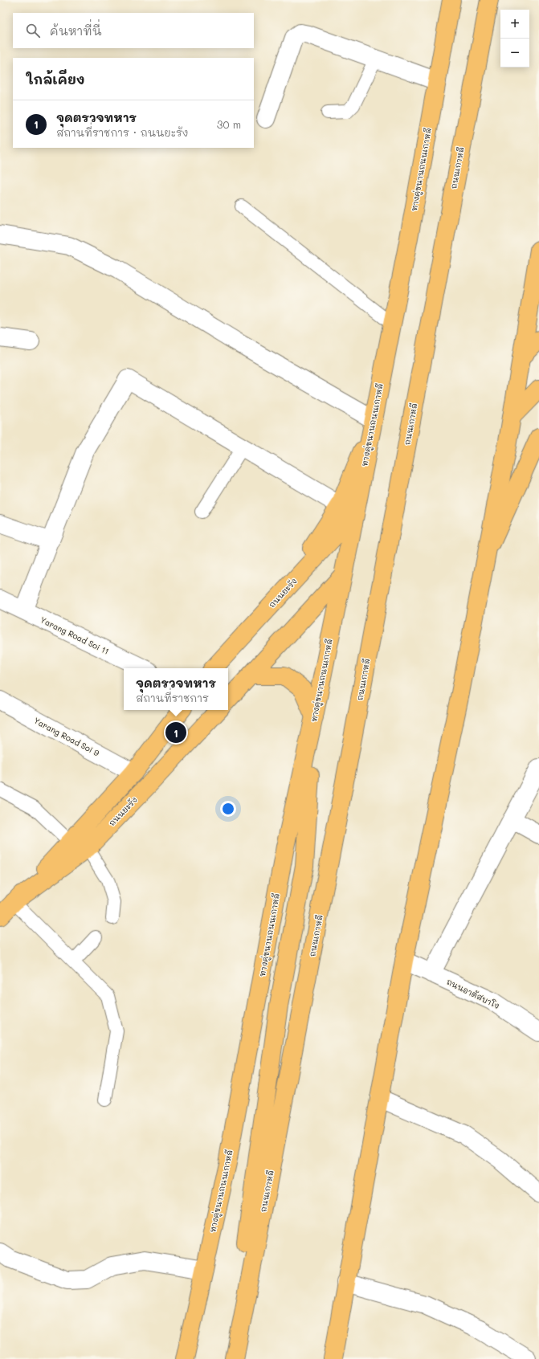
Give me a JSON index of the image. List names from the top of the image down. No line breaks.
{"streets":{"main road":["ถนนเกาหลี","ทางคู่ขนานถนนเกาหลี","ถนนยะรัง"],"street":["Yarang Road Soi 11","Yarang Road Soi 9","ถนนอาตัสบาโง"]},"crossings":[["ทางคู่ขนานถนนเกาหลี","ถนนยะรัง"],["ถนนยะรัง","Yarang Road Soi 9"]],"page":{"map_buttons":["+","−"],"search":"ค้นหาที่นี่","heading":"ใกล้เคียง","list":[{"mark":"1","name":"จุดตรวจทหาร","note":"สถานที่ราชการ · ถนนยะรัง","value":"30 m"}],"popup":["จุดตรวจทหาร","สถานที่ราชการ"],"pins":"1"}}
